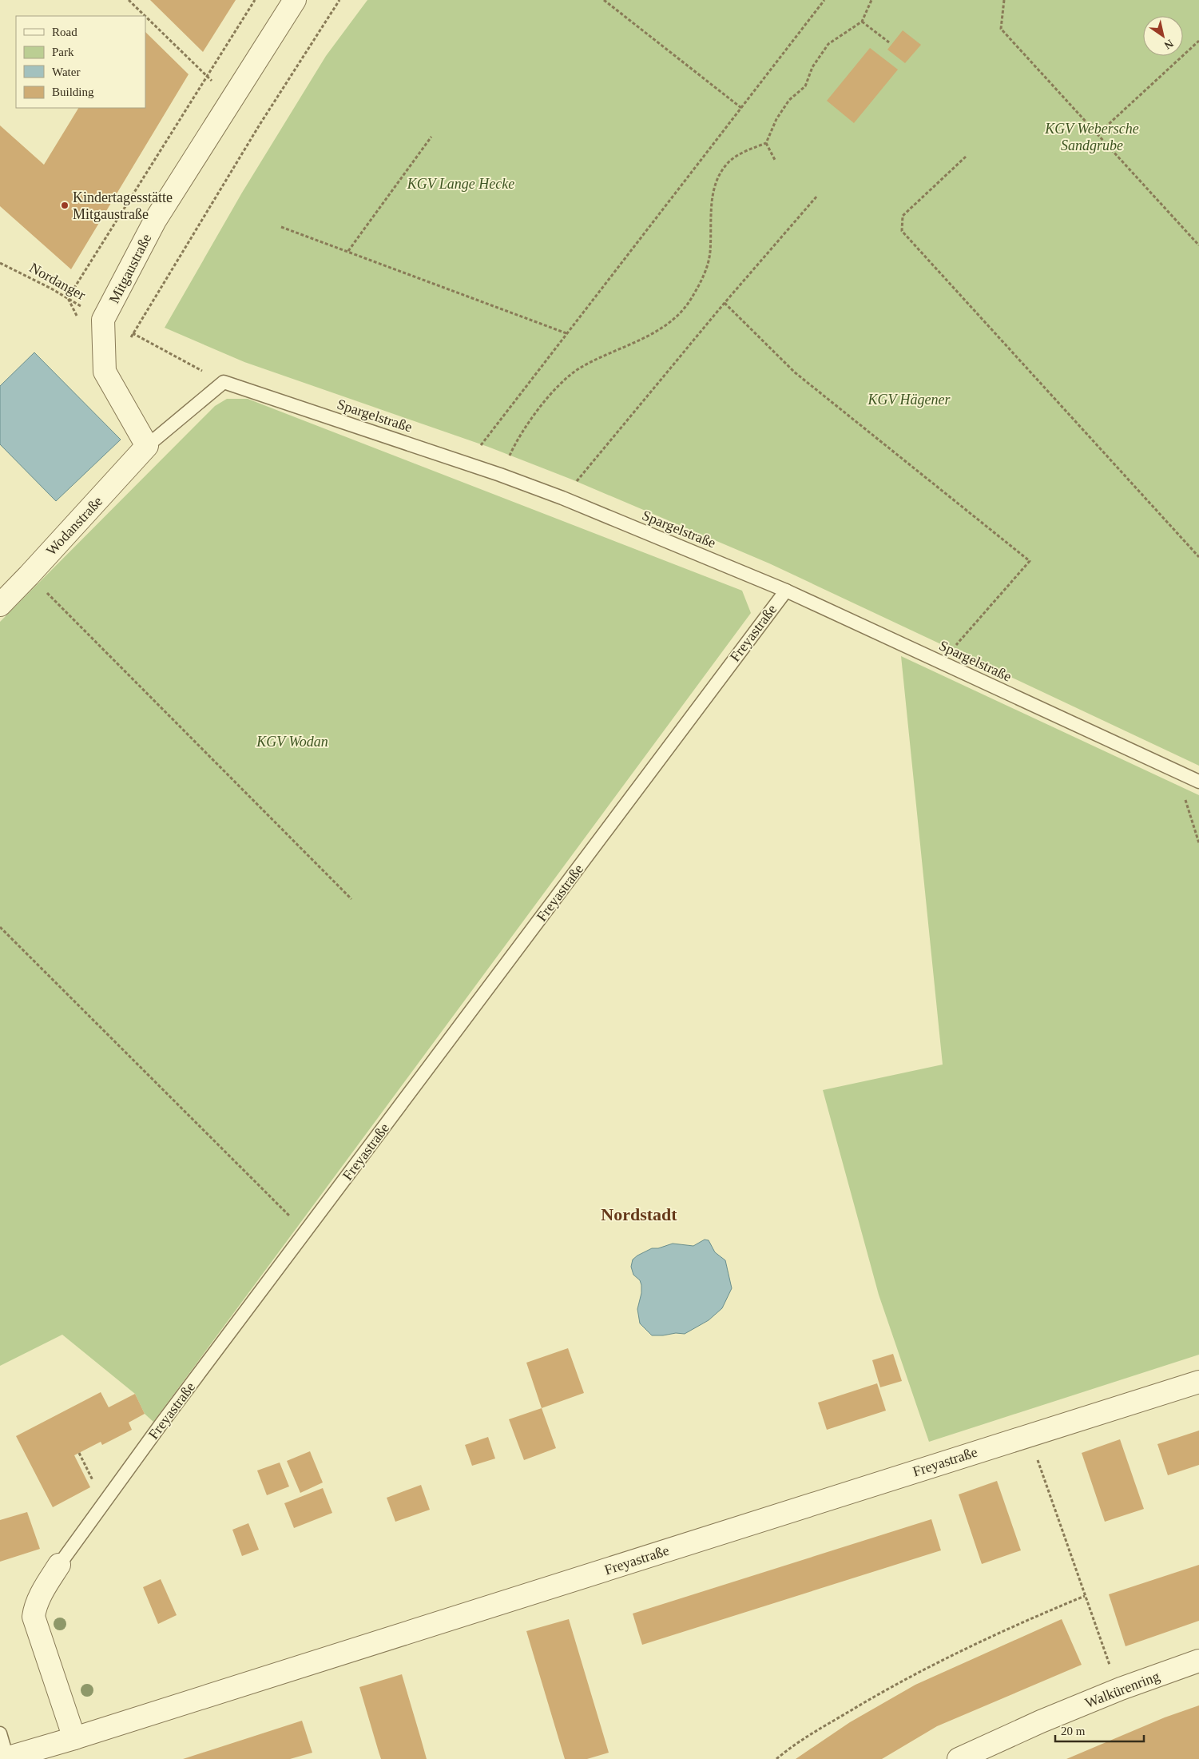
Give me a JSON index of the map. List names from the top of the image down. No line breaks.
{"streets":{"street":["Mitgaustraße","Wodanstraße","Freyastraße","Walkürenring"],"lane":["Spargelstraße"],"path":["Nordanger"]},"crossings":[["Mitgaustraße","Nordanger"],["Mitgaustraße","Wodanstraße"],["Nordanger","Spargelstraße"],["Spargelstraße","Freyastraße"]],"districts":["Nordstadt"],"parks":["KGV Webersche Sandgrube","KGV Lange Hecke","KGV Hägener","KGV Wodan"],"places":["Kindertagesstätte Mitgaustraße"],"legend":["Road","Park","Water","Building"],"scale_bar":"20 m","north":"bottom right"}
